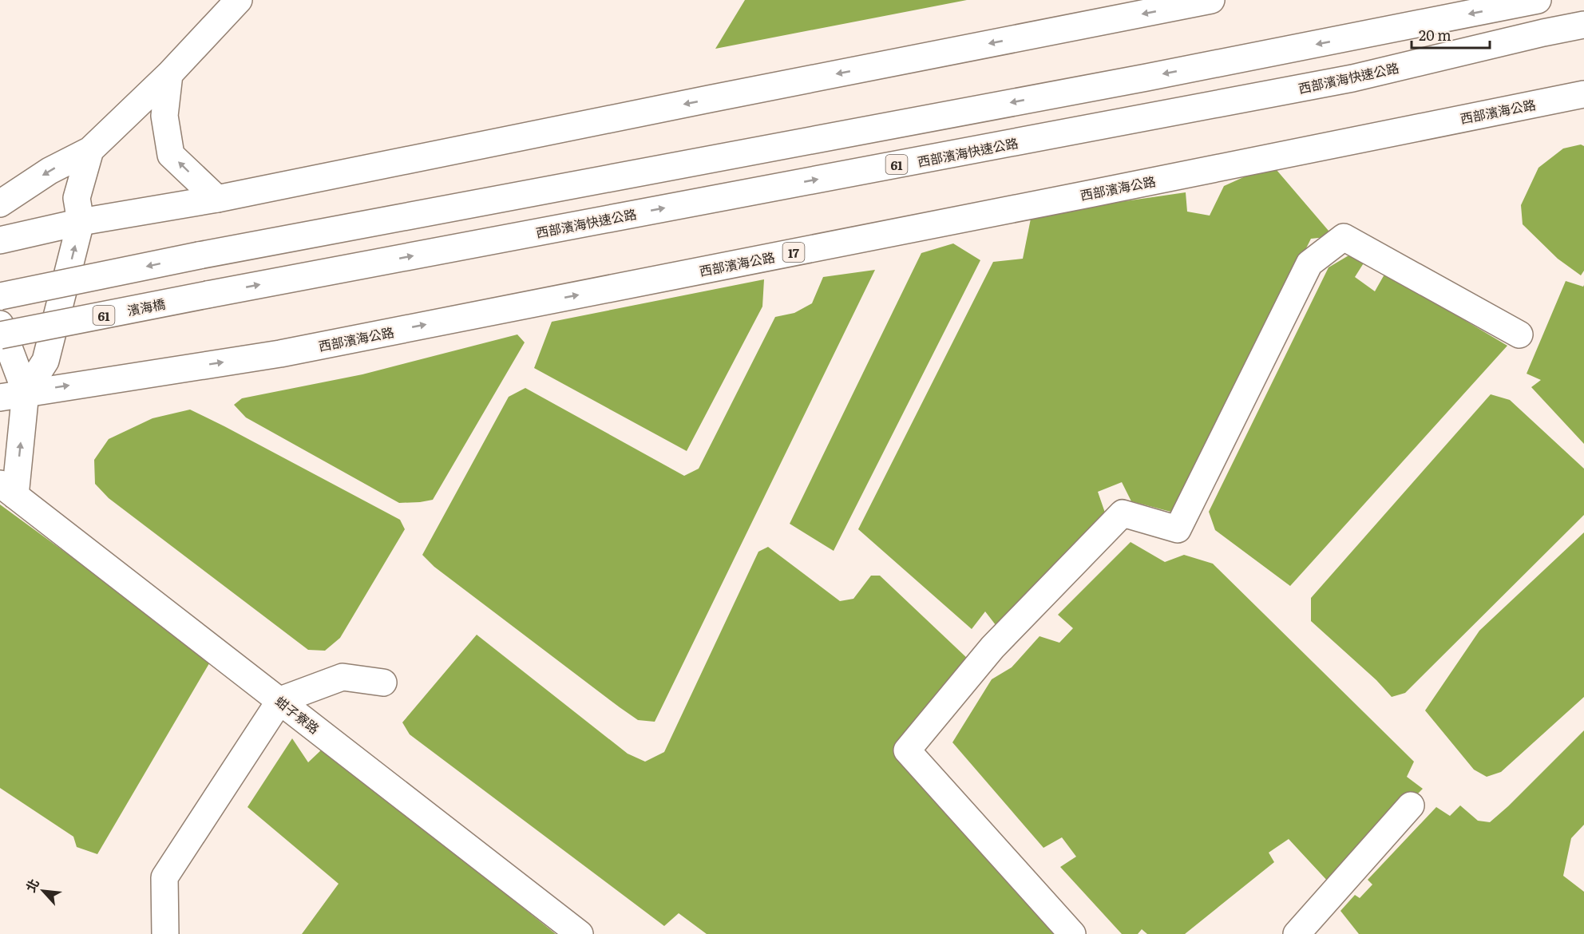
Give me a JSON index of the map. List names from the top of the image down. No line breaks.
{"streets":{"main road":["西部濱海快速公路","西部濱海公路","61","17","濱海橋","蚶子寮路"]},"crossings":[["西部濱海快速公路","濱海橋"]],"scale_bar":"20 m","north":"top left"}
